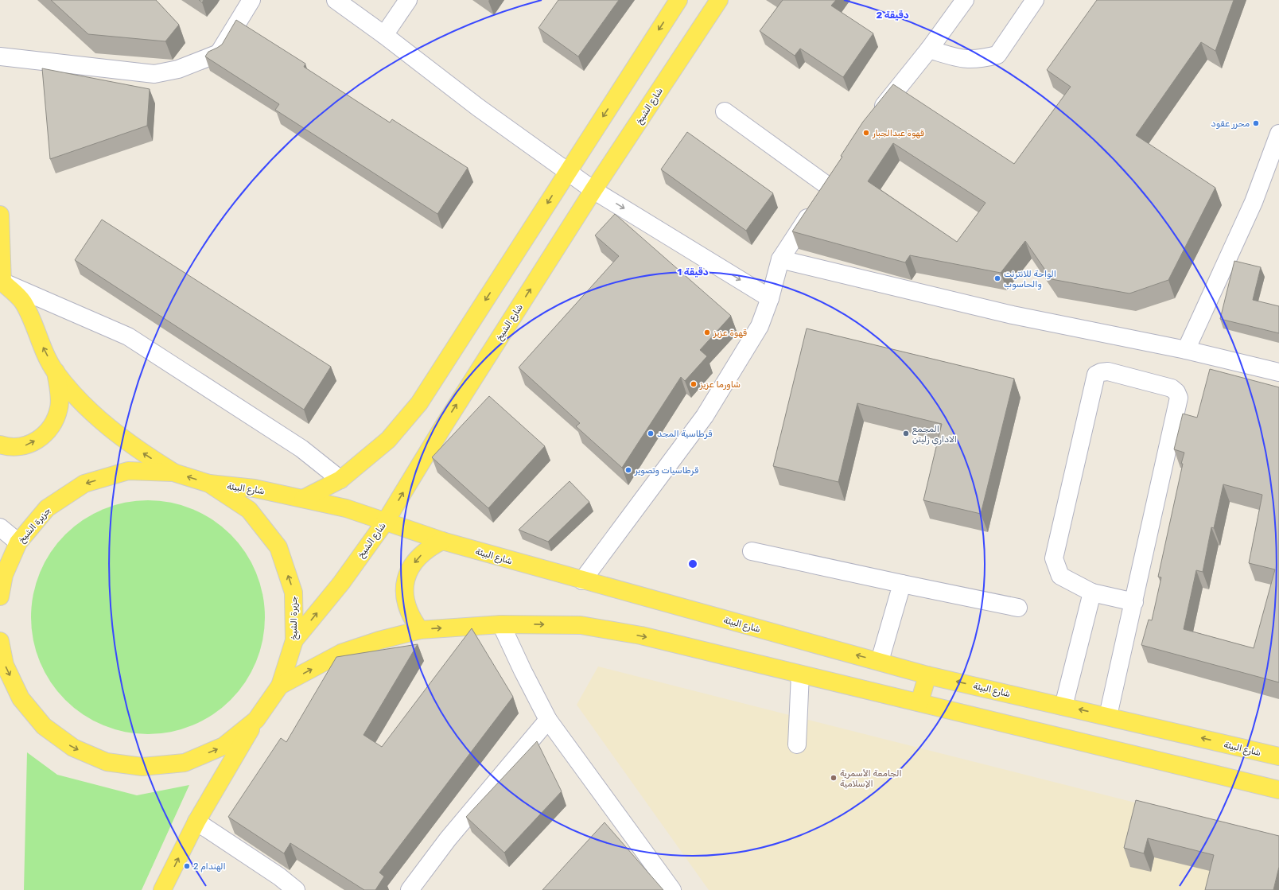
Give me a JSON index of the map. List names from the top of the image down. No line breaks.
{"streets":{"main road":["شارع الشيخ","شارع البيئة","جزيرة الشيخ"]},"crossings":[["شارع الشيخ","شارع البيئة"],["شارع الشيخ","جزيرة الشيخ"],["شارع البيئة","جزيرة الشيخ"]],"places":["محرر عقود","قهوة عبدالجبار","الواحة للانترنت والحاسوب","قهوة عزيز","شاورما عزيز","قرطاسية المجد","المجمع الاداري زليتن","قرطاسيات وتصوير","الجامعة الأسمرية الإسلامية","الهندام 2"],"rings":["2 دقيقة","1 دقيقة"]}
